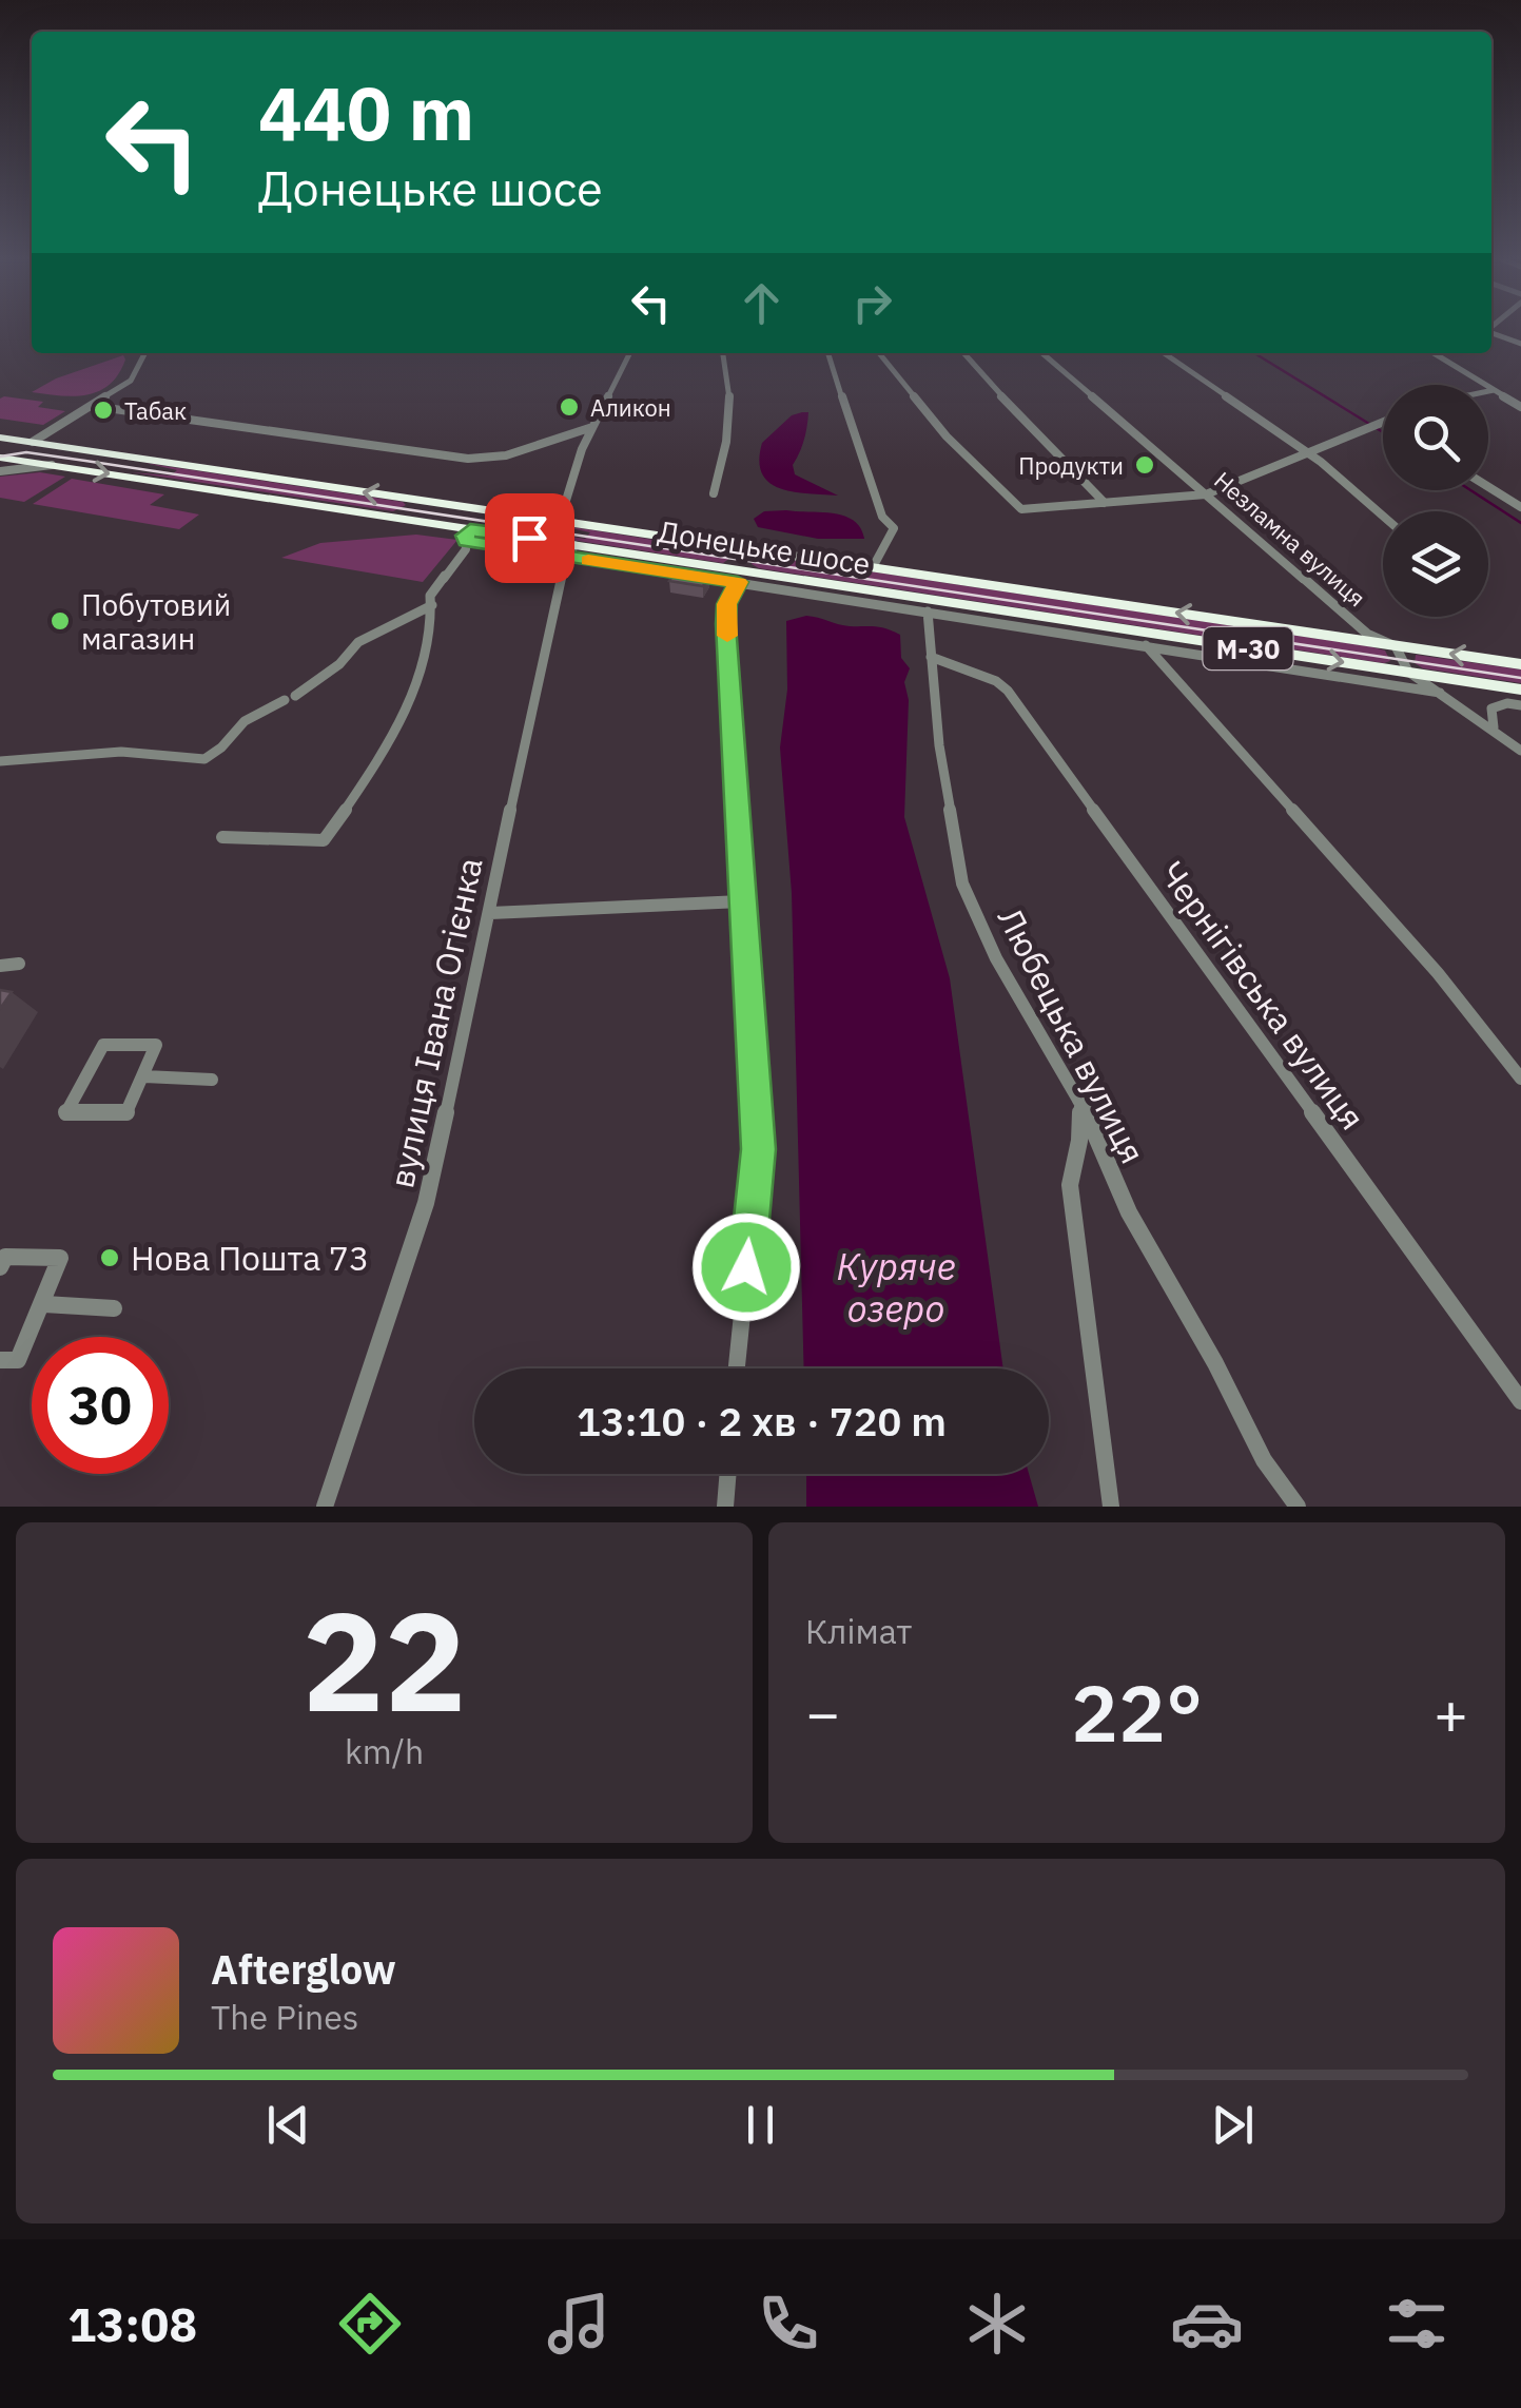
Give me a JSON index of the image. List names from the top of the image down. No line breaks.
{"streets":{"highway":["Донецьке шосе","М-30"],"street":["Незламна вулиця","Чернігівська вулиця","вулиця Івана Огієнка","Любецька вулиця"]},"crossings":[["Незламна вулиця","Донецьке шосе"],["Донецьке шосе","вулиця Івана Огієнка"],["Донецьке шосе","Любецька вулиця"],["Чернігівська вулиця","Любецька вулиця"]],"water":["Куряче озеро"],"places":["Аликон","Табак","Продукти","Побутовий магазин","Нова Пошта 73"],"page":{"turn":["440 m","Донецьке шосе"],"limit":"30","trip":"13:10 · 2 хв · 720 m","tile":[["22","km/h"],"Клімат"],"heat":["−","22°","+"],"song":["Afterglow","The Pines"],"tabs":"13:08"}}
